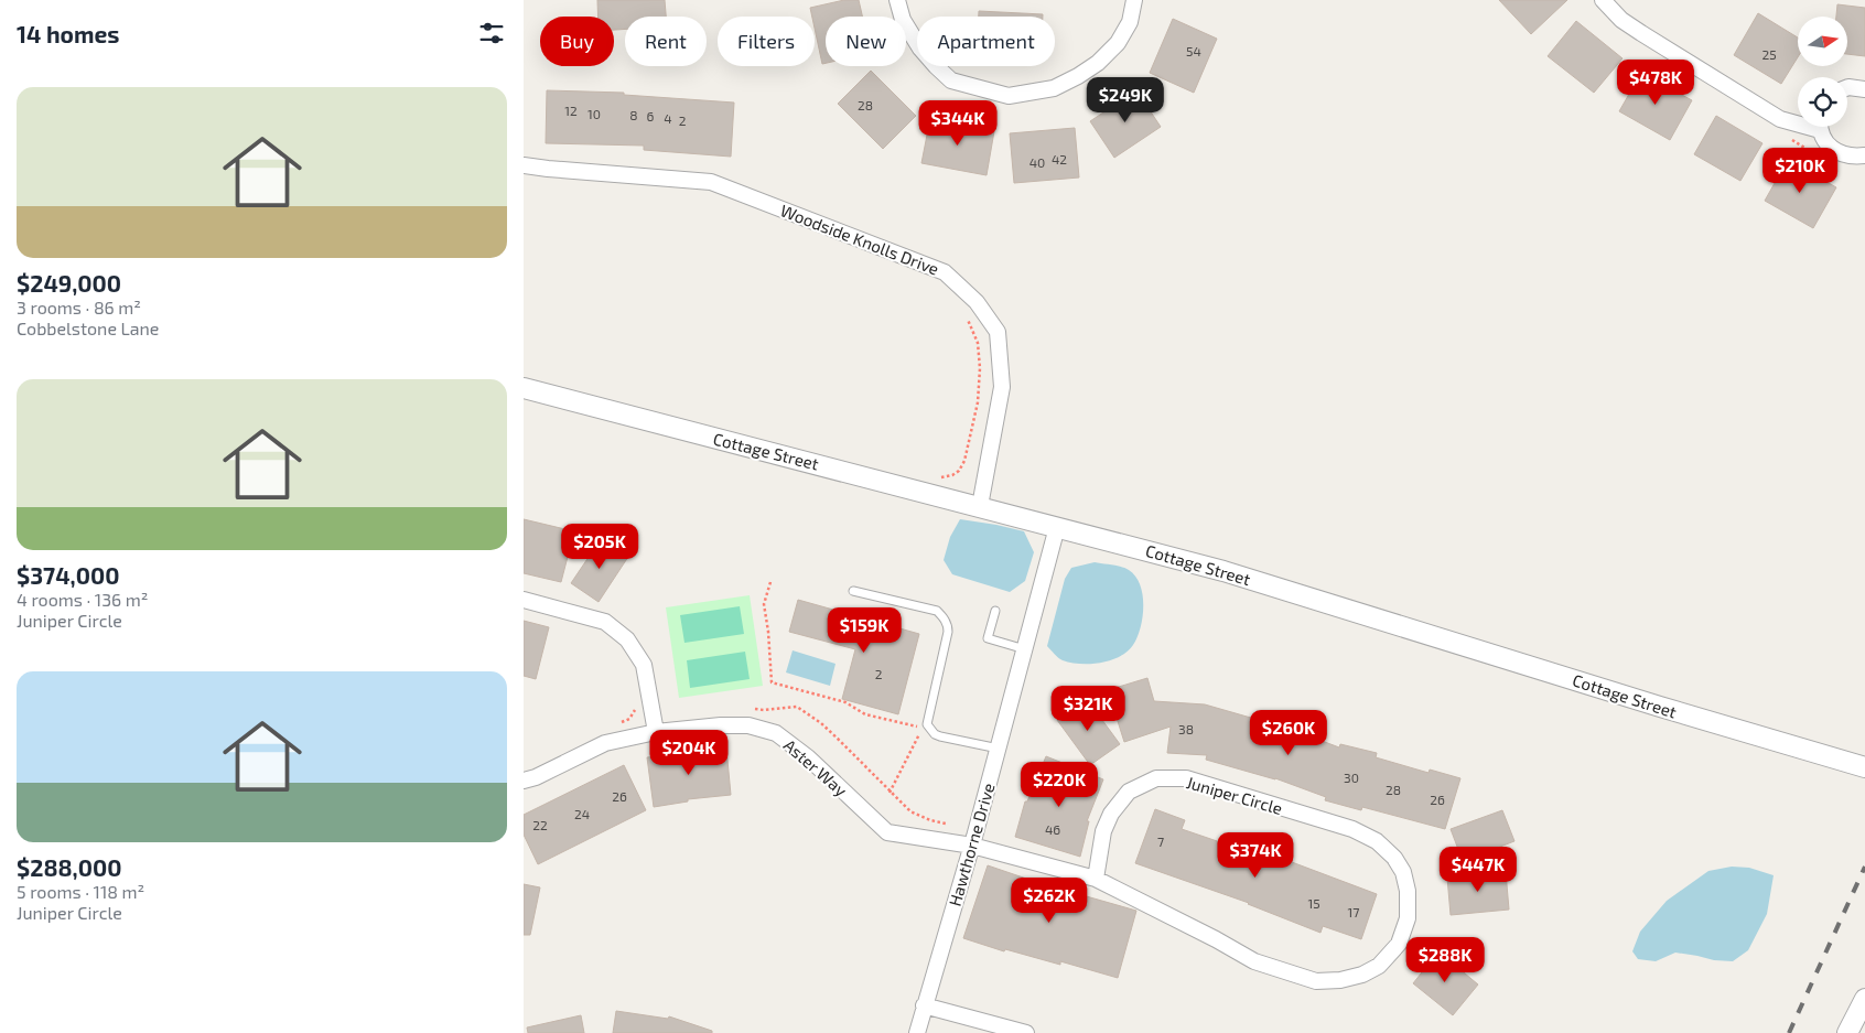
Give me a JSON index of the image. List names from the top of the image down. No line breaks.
{"streets":{"street":["Woodside Knolls Drive","Cottage Street","Aster Way","Juniper Circle","Hawthorne Drive"]},"crossings":[["Woodside Knolls Drive","Cottage Street"],["Cottage Street","Hawthorne Drive"],["Aster Way","Juniper Circle"],["Aster Way","Hawthorne Drive"],["Juniper Circle","Hawthorne Drive"]],"house_numbers":["54","25","28","12","10","8","6","4","2","42","40","2","38","30","28","26","26","24","22","46","7","15","17"],"north":"right","page":{"heading":"14 homes","chip":["Buy","Rent","Filters","New","Apartment"],"price":["$478K","$249K","$344K","$210K","$205K","$159K","$321K","$260K","$204K","$220K","$374K","$447K","$262K","$288K"],"list":[{"name":"$249,000","note":"3 rooms · 86 m² · Cobbelstone Lane"},{"name":"$374,000","note":"4 rooms · 136 m² · Juniper Circle"},{"name":"$288,000","note":"5 rooms · 118 m² · Juniper Circle"}]}}
